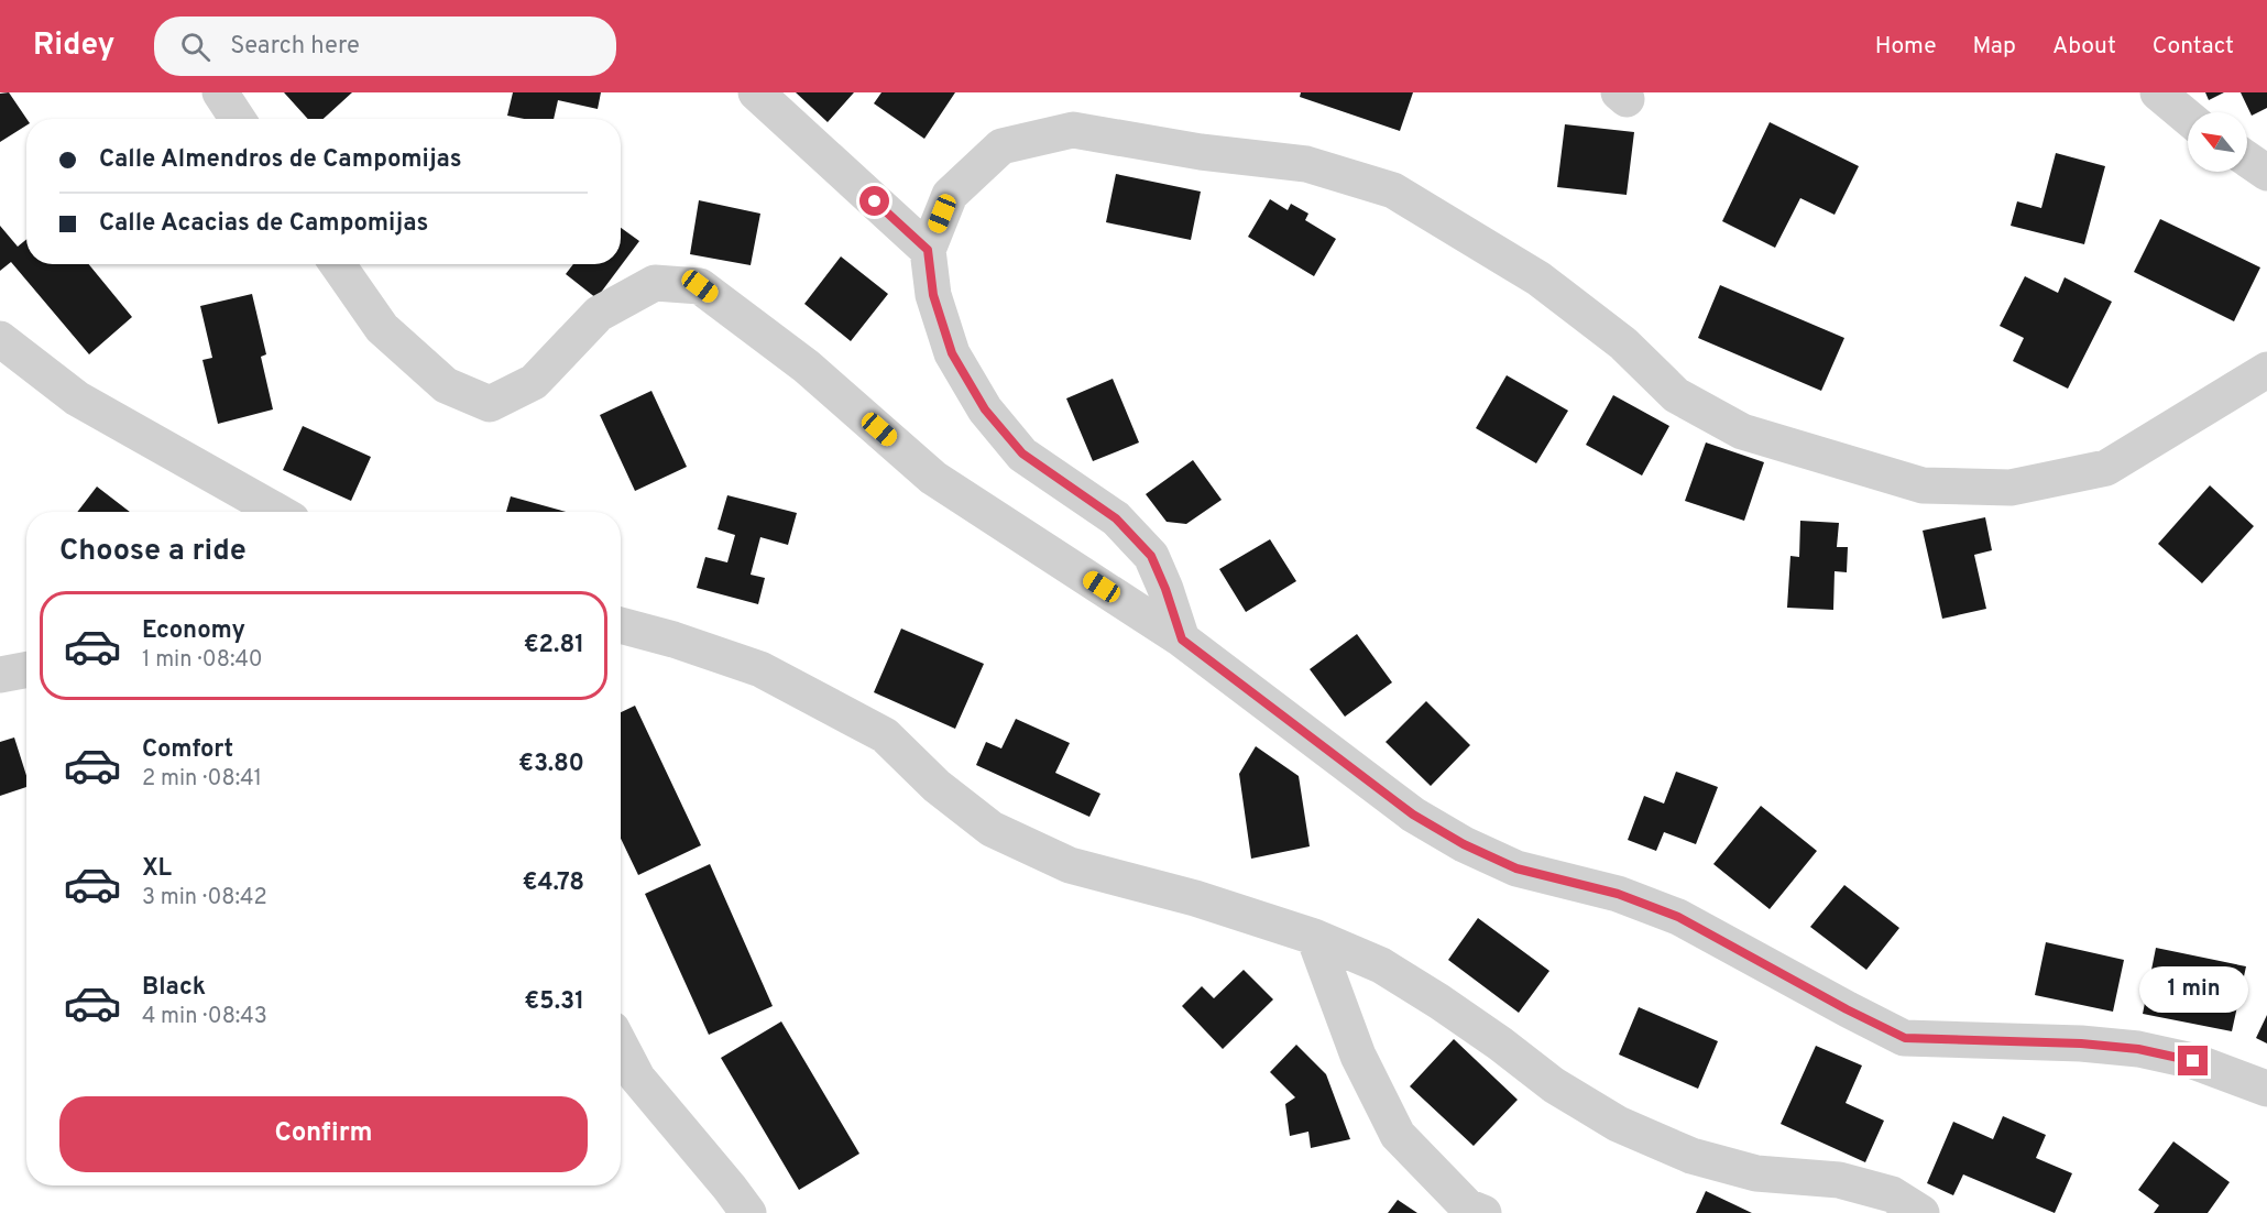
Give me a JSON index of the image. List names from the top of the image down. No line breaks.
{"north":"top left","page":{"header":"Ridey","search":"Search here","nav":["Home","Map","About","Contact"],"banner":["Calle Almendros de Campomijas","Calle Acacias de Campomijas"],"heading":"Choose a ride","list":[{"name":"Economy","note":"1 min · 08:40","value":"€2.81"},{"name":"Comfort","note":"2 min · 08:41","value":"€3.80"},{"name":"XL","note":"3 min · 08:42","value":"€4.78"},{"name":"Black","note":"4 min · 08:43","value":"€5.31"}],"bubble":"1 min","buttons":"Confirm"}}
